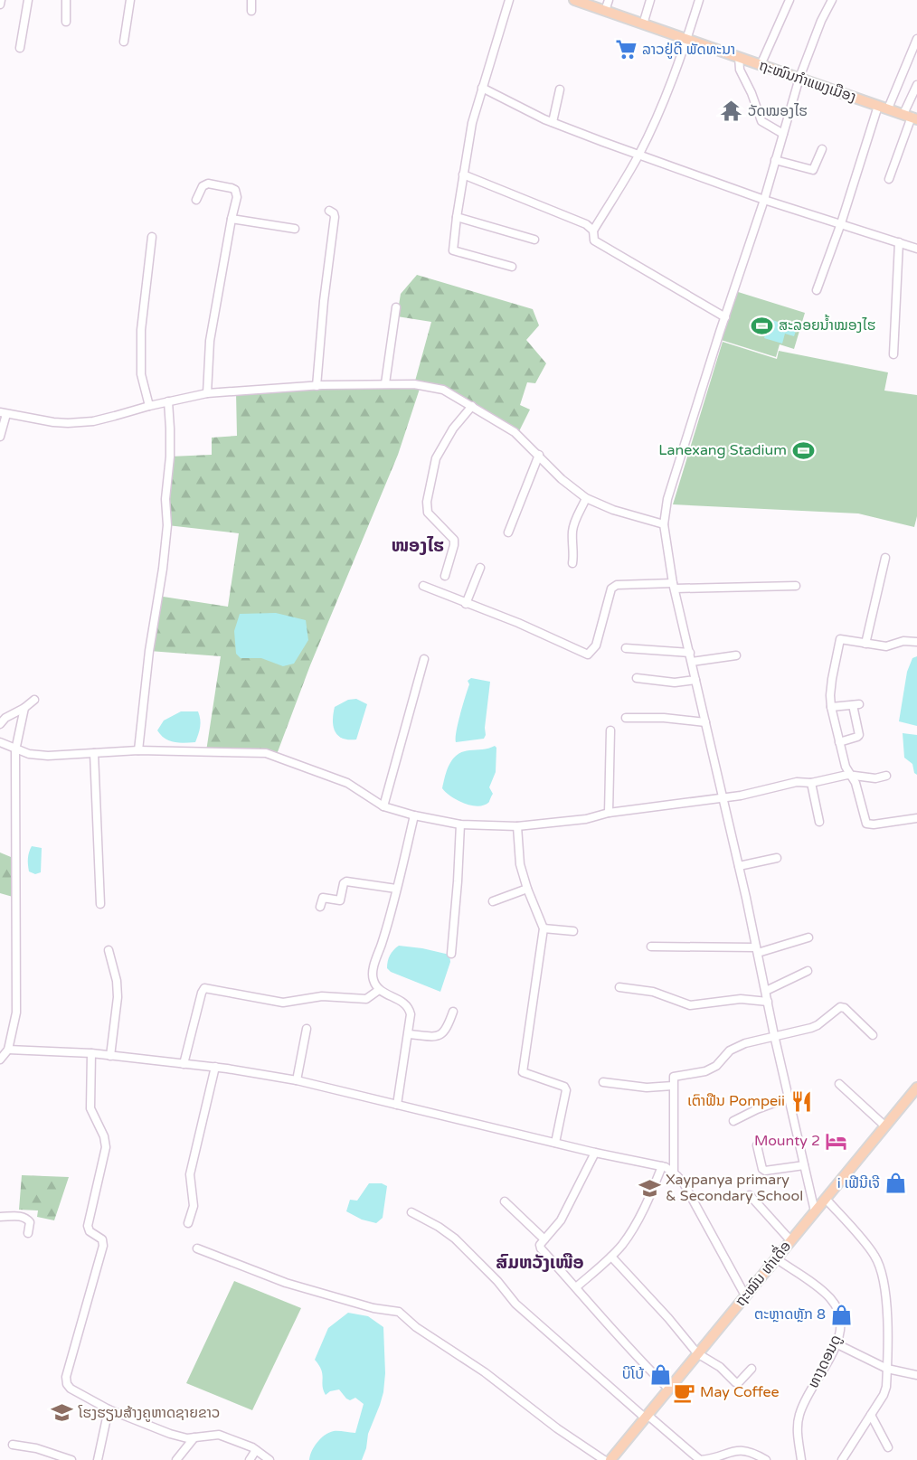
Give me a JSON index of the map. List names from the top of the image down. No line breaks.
{"streets":{"main road":["ຖະໜົນກຳແພງເມືອງ","ຖະໝົນ ທ່າເດື່ອ"],"street":["ທາງດອນດູ"]},"crossings":[["ຖະໝົນ ທ່າເດື່ອ","ທາງດອນດູ"]],"districts":["ໜອງໄຮ","ສົມຫວັງເໜືອ"],"places":{"supermarket":["ລາວຢູ່ດີ ພັດທະນາ"],"temple":["ວັດໝອງໄຮ"],"sports":["ສະລອຍນ້ຳໝອງໄຮ","Lanexang Stadium"],"restaurant":["ເຕົາຟືນ Pompeii"],"hotel":["Mounty 2"],"shop":["i ເຟີນີເຈີ","ຕະຫຼາດຫຼັກ 8","ບິໂບ້"],"school or university":["Xaypanya primary & Secondary School","ໂຮງຮຽນສ້າງຄູຫາດຊາຍຂາວ"],"cafe":["May Coffee"]}}
